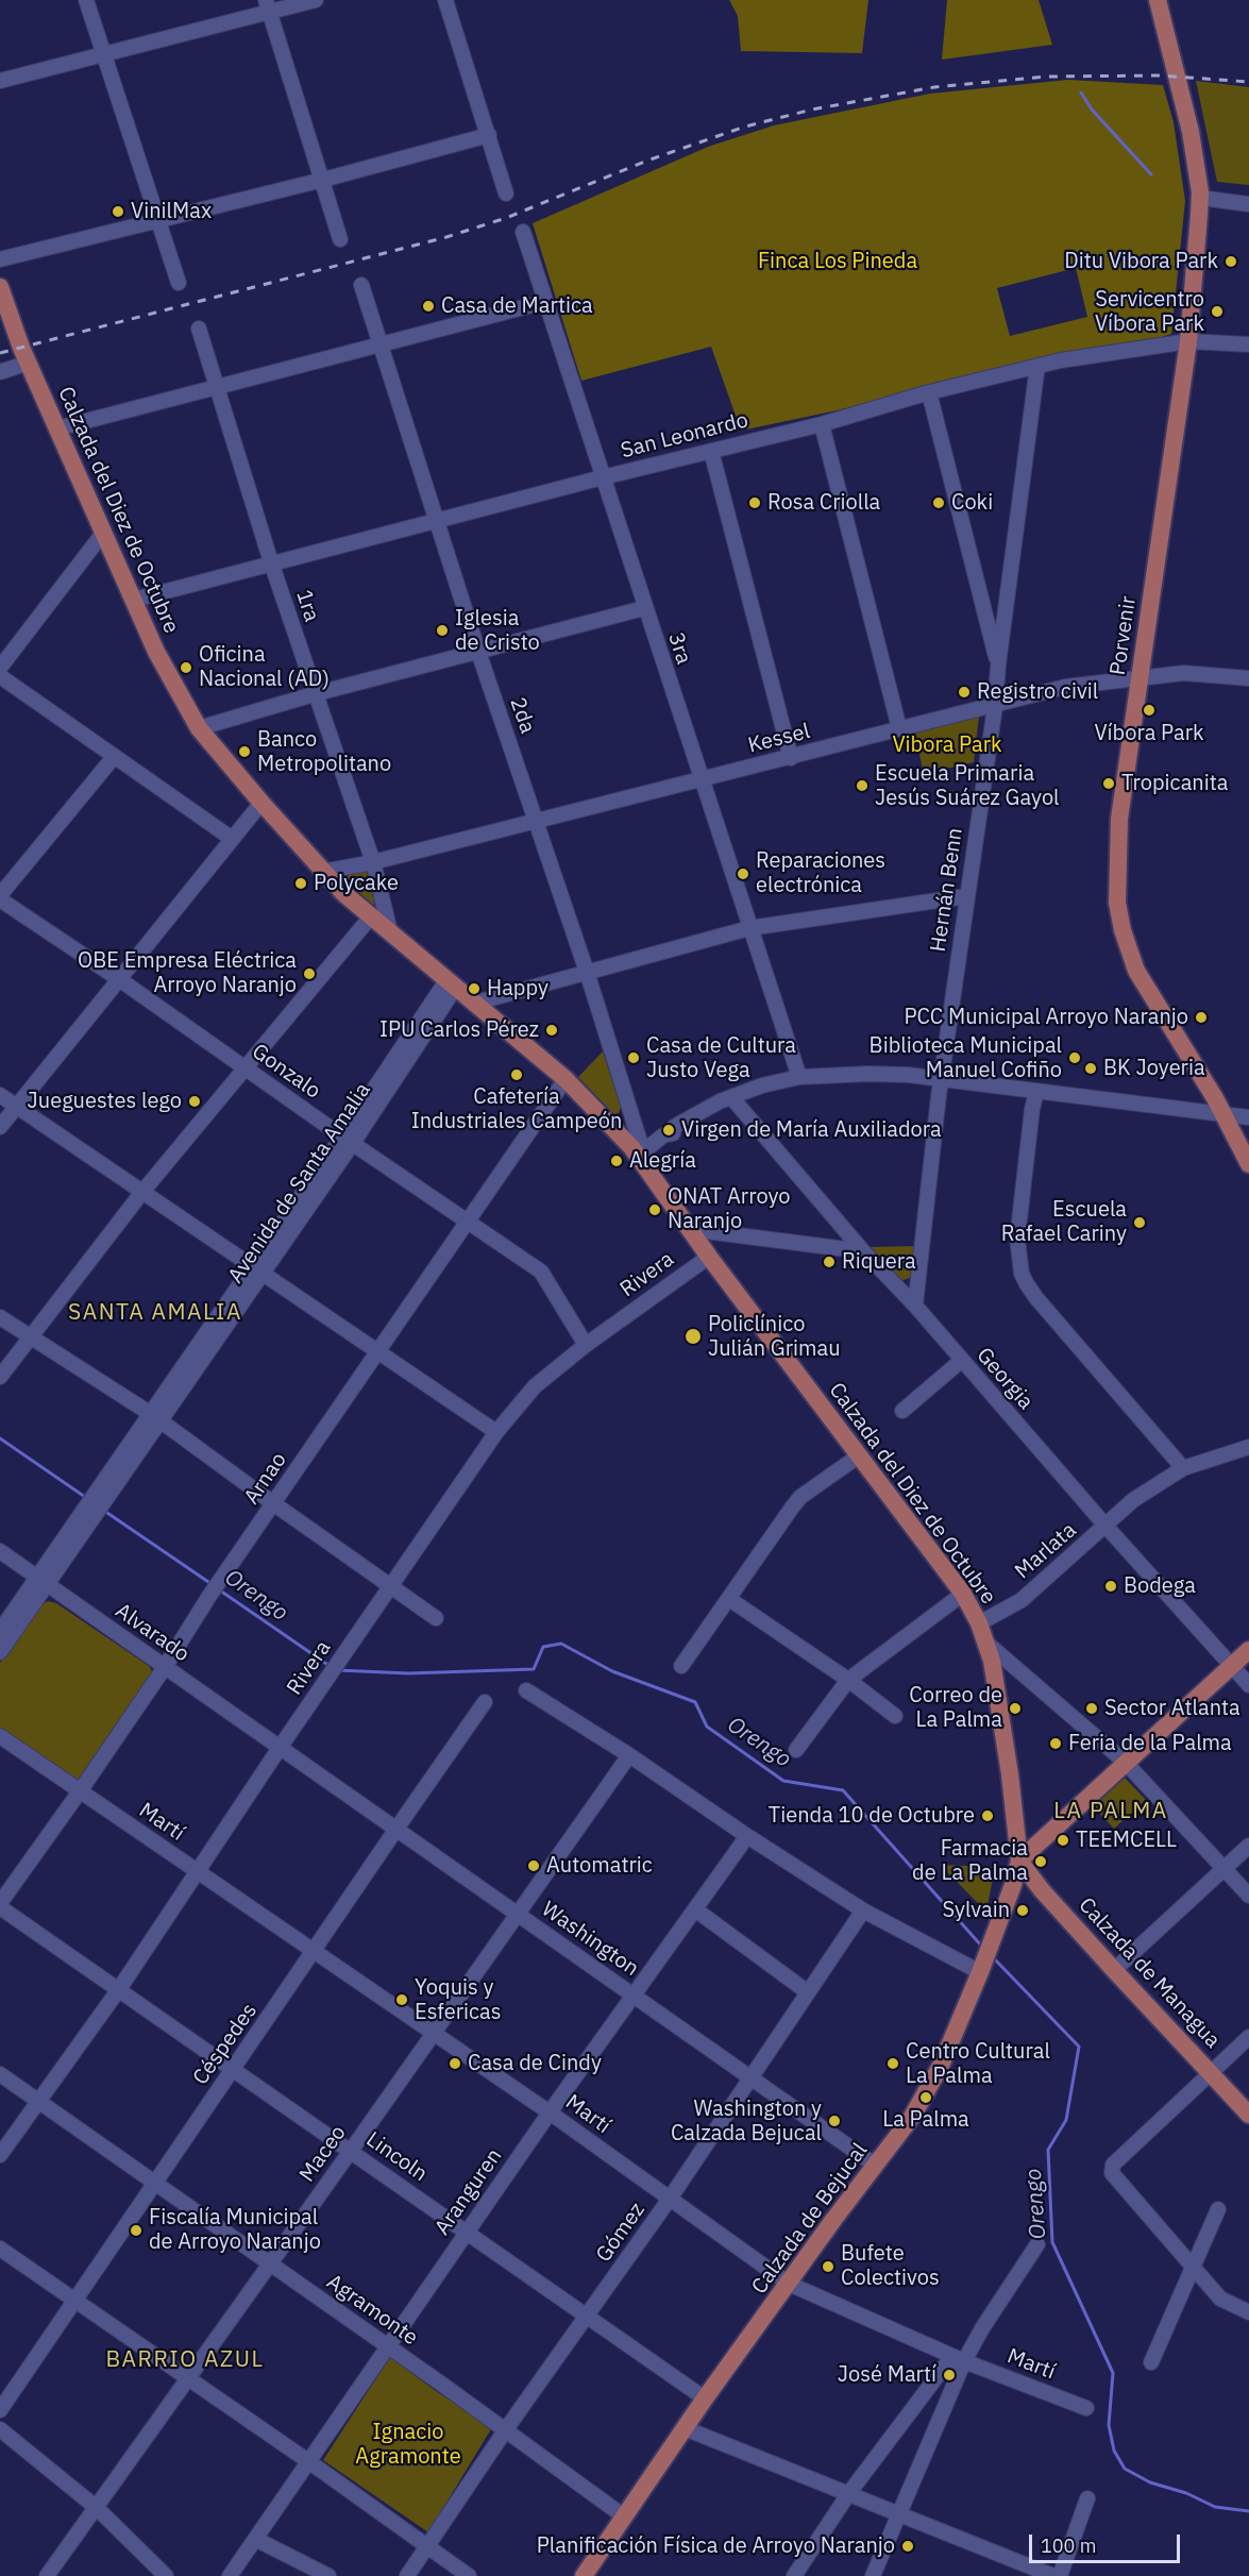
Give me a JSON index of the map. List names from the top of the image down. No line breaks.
{"streets":{"main road":["Calzada del Diez de Octubre","Porvenir","Calzada de Managua","Calzada de Bejucal"],"street":["San Leonardo","1ra","3ra","2da","Kessel","Hernán Benn","Gonzalo","Avenida de Santa Amalia","Rivera","Georgia","Arnao","Marlata","Alvarado","Martí","Washington","Céspedes","Maceo","Lincoln","Aranguren","Gómez","Agramonte"]},"crossings":[["San Leonardo","Calzada del Diez de Octubre"],["San Leonardo","1ra"],["San Leonardo","Porvenir"],["San Leonardo","3ra"],["San Leonardo","2da"],["San Leonardo","Hernán Benn"],["Calzada del Diez de Octubre","1ra"],["Calzada del Diez de Octubre","2da"],["Calzada del Diez de Octubre","Kessel"],["Calzada del Diez de Octubre","Avenida de Santa Amalia"],["Calzada del Diez de Octubre","Rivera"],["Calzada del Diez de Octubre","Arnao"],["Calzada del Diez de Octubre","Marlata"],["Calzada del Diez de Octubre","Calzada de Managua"],["Calzada del Diez de Octubre","Calzada de Bejucal"],["1ra","Kessel"],["Porvenir","Kessel"],["3ra","Kessel"],["2da","Kessel"],["Kessel","Hernán Benn"],["Hernán Benn","Georgia"],["Gonzalo","Avenida de Santa Amalia"],["Gonzalo","Rivera"],["Gonzalo","Arnao"],["Avenida de Santa Amalia","Alvarado"],["Rivera","Alvarado"],["Rivera","Martí"],["Rivera","Washington"],["Rivera","Lincoln"],["Rivera","Agramonte"],["Georgia","Marlata"],["Arnao","Alvarado"],["Arnao","Martí"],["Arnao","Lincoln"],["Alvarado","Washington"],["Martí","Céspedes"],["Martí","Maceo"],["Martí","Aranguren"],["Martí","Calzada de Bejucal"],["Martí","Gómez"],["Washington","Céspedes"],["Washington","Maceo"],["Washington","Aranguren"],["Washington","Calzada de Bejucal"],["Washington","Gómez"],["Calzada de Managua","Calzada de Bejucal"],["Céspedes","Lincoln"],["Céspedes","Agramonte"],["Maceo","Lincoln"],["Maceo","Agramonte"],["Lincoln","Aranguren"],["Lincoln","Calzada de Bejucal"],["Lincoln","Gómez"],["Aranguren","Agramonte"],["Calzada de Bejucal","Agramonte"],["Gómez","Agramonte"]],"districts":["SANTA AMALIA","LA PALMA","BARRIO AZUL"],"water":["Orengo"],"parks":["Finca Los Pineda","Vibora Park","Ignacio Agramonte"],"places":["VinilMax","Ditu Vibora Park","Casa de Martica","Servicentro Víbora Park","Rosa Criolla","Coki","Iglesia de Cristo","Oficina Nacional (AD)","Registro civil","Víbora Park","Banco Metropolitano","Tropicanita","Escuela Primaria Jesús Suárez Gayol","Reparaciones electrónica","Polycake","OBE Empresa Eléctrica Arroyo Naranjo","Happy","PCC Municipal Arroyo Naranjo","IPU Carlos Pérez","Casa de Cultura Justo Vega","Biblioteca Municipal Manuel Cofiño","BK Joyeria","Cafetería Industriales Campeón","Jueguestes lego","Virgen de María Auxiliadora","Alegría","ONAT Arroyo Naranjo","Escuela Rafael Cariny","Riquera","Policlínico Julián Grimau","Bodega","Correo de La Palma","Sector Atlanta","Feria de la Palma","Tienda 10 de Octubre","TEEMCELL","Farmacia de La Palma","Automatric","Sylvain","Yoquis y Esfericas","Casa de Cindy","Centro Cultural La Palma","La Palma","Washington y Calzada Bejucal","Fiscalía Municipal de Arroyo Naranjo","Bufete Colectivos","José Martí","Planificación Física de Arroyo Naranjo"],"scale_bar":"100 m"}
